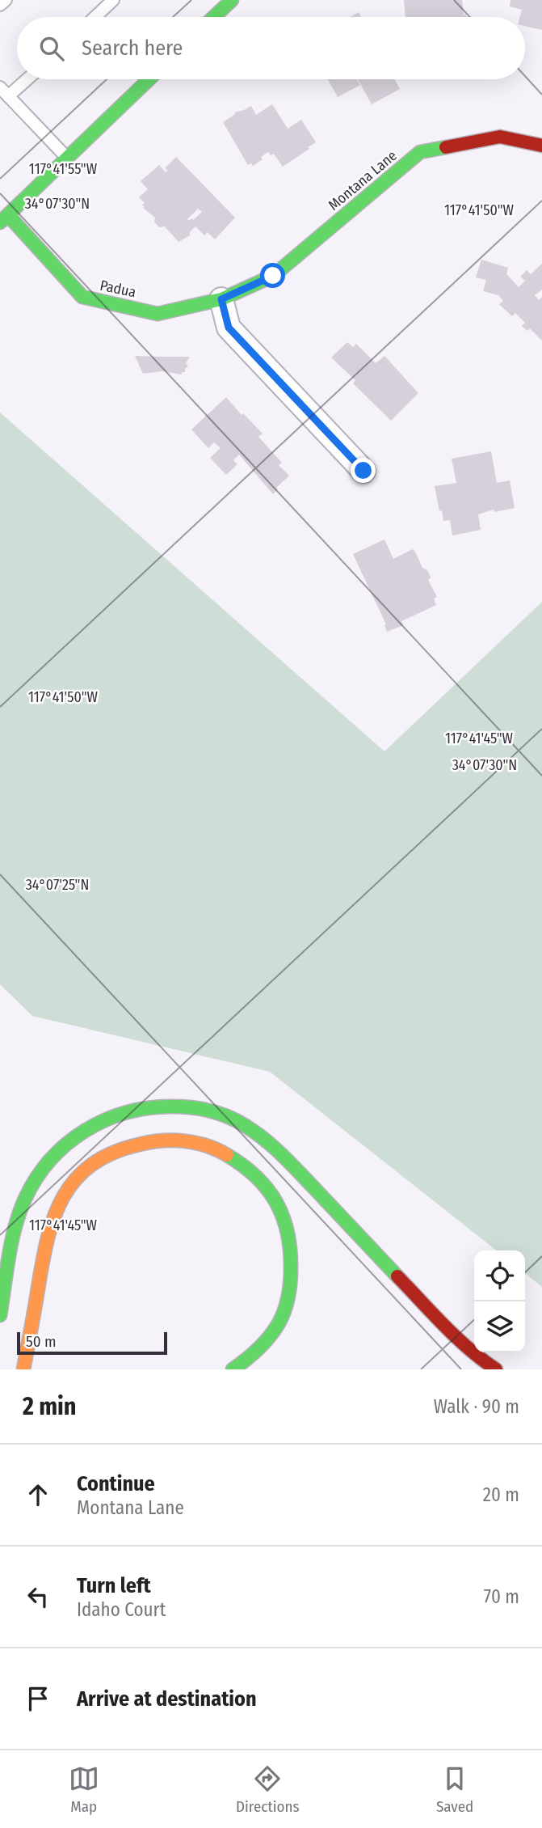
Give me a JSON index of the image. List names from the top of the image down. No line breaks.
{"streets":{"main road":["Montana Lane","Padua"]},"crossings":[["Montana Lane","Padua"]],"scale_bar":"50 m","page":{"search":"Search here","scale":"50 m","heading":["2 min","Walk · 90 m"],"list":[["Continue","Montana Lane","20 m"],["Turn left","Idaho Court","70 m"],"Arrive at destination"],"nav":["Map","Directions","Saved"]},"coordinates":["117°41'55\"W","34°07'30\"N","117°41'50\"W","117°41'45\"W","34°07'25\"N"]}
